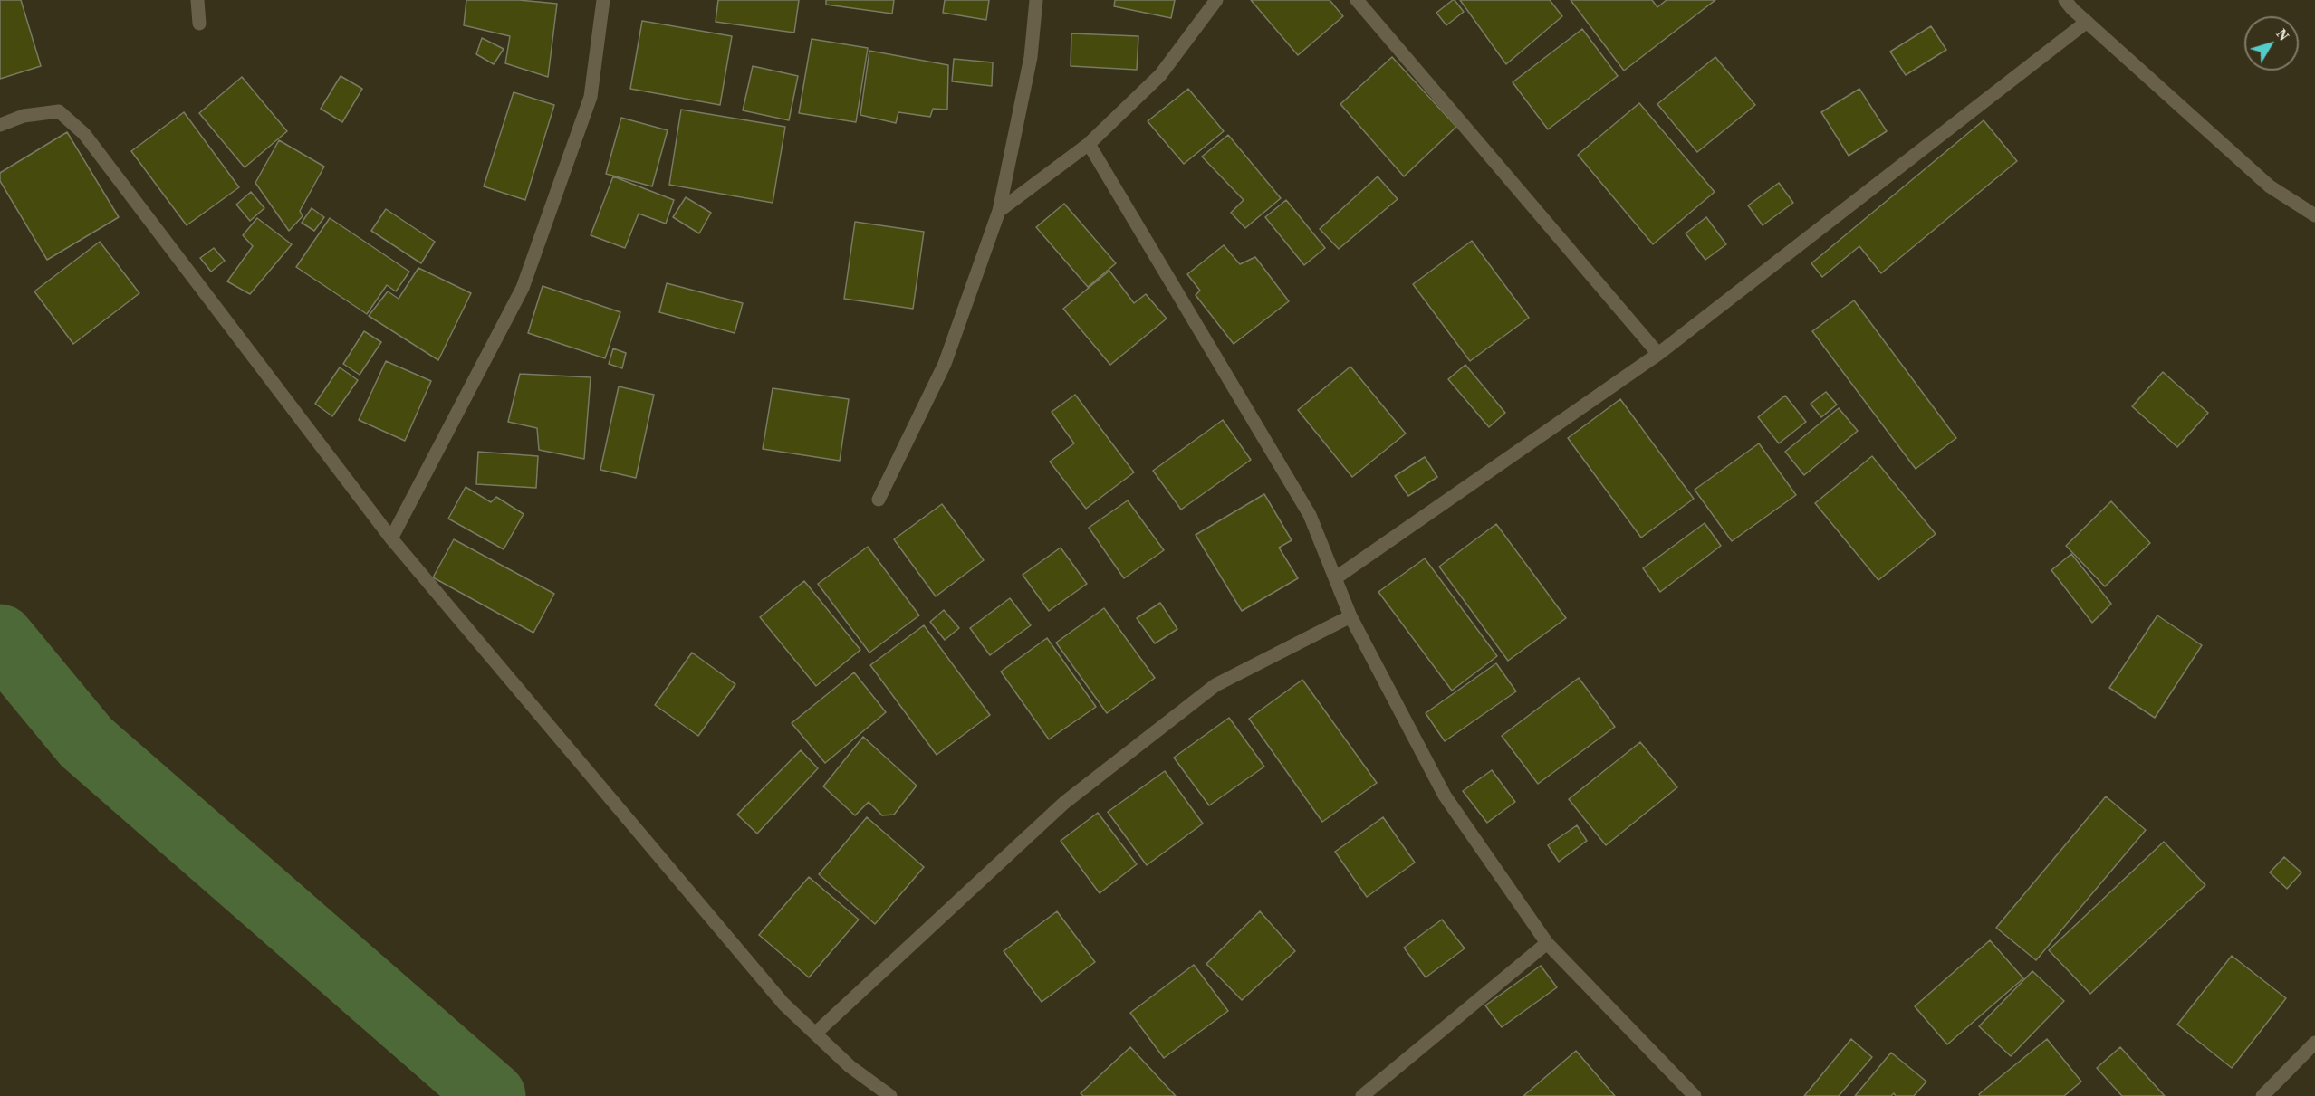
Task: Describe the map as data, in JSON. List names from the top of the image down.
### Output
{
  "north": "top right"
}
